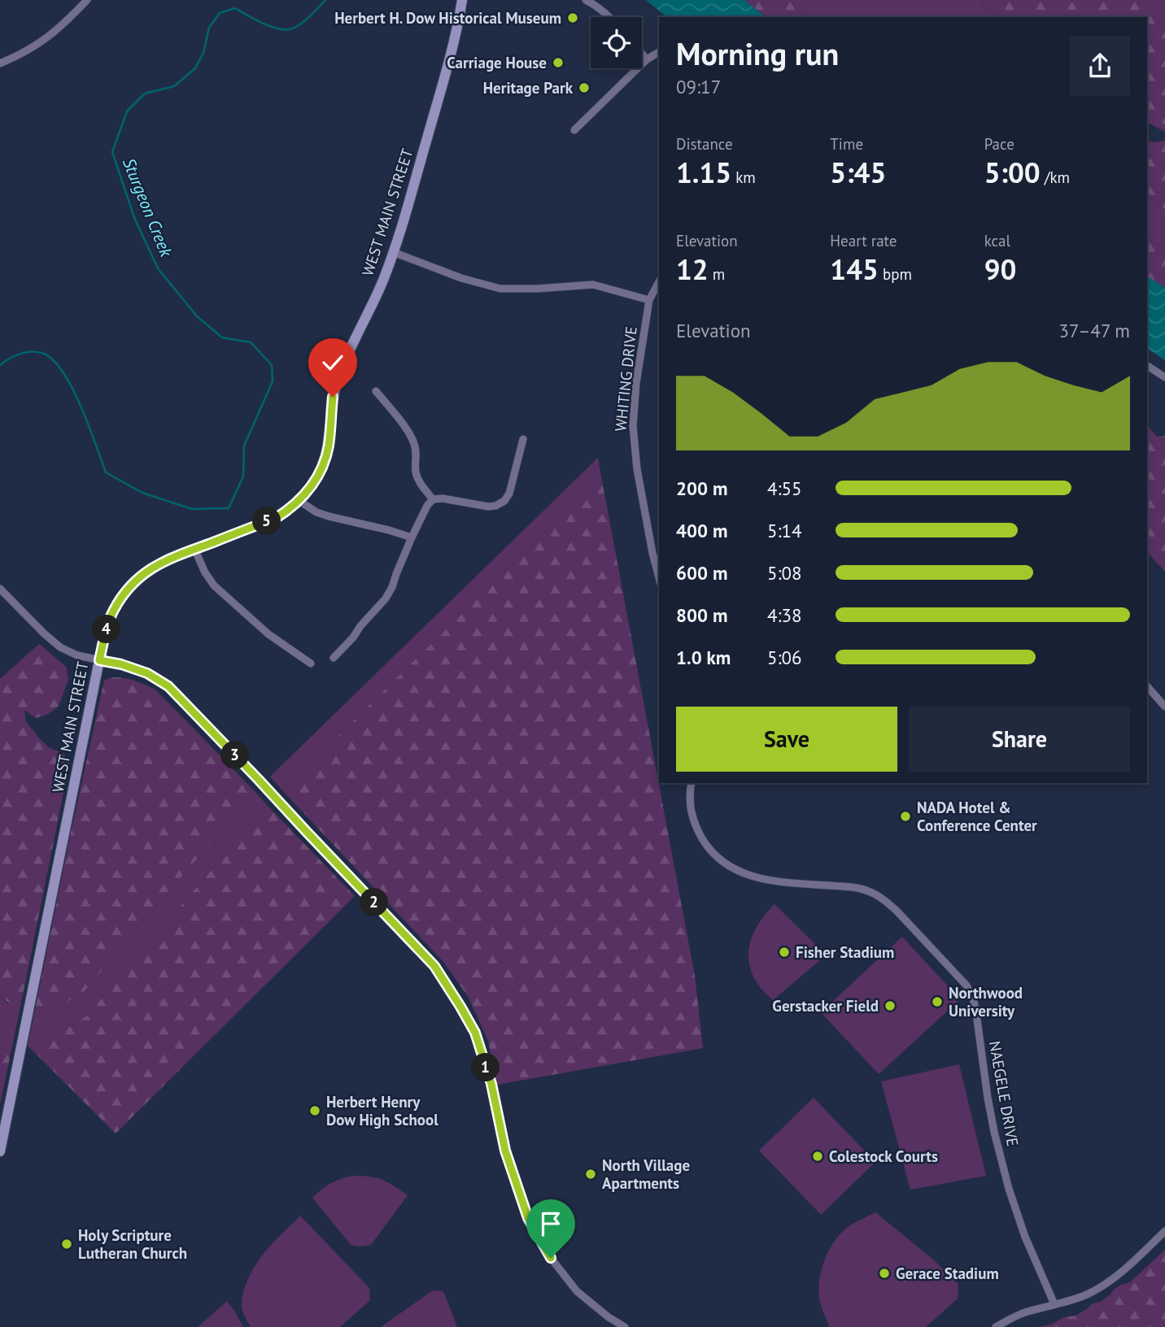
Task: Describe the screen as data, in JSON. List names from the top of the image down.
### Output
{
  "streets": {
    "street": ["WEST MAIN STREET", "WHITING DRIVE", "NAEGELE DRIVE"]
  },
  "water": ["Sturgeon Creek"],
  "places": [
    "Herbert H. Dow Historical Museum",
    "Carriage House",
    "Heritage Park",
    "NADA Hotel & Conference Center",
    "Fisher Stadium",
    "Northwood University",
    "Gerstacker Field",
    "Herbert Henry Dow High School",
    "Colestock Courts",
    "North Village Apartments",
    "Holy Scripture Lutheran Church",
    "Gerace Stadium"
  ],
  "page": {
    "heading": ["Morning run", "09:17"],
    "stats": [
      ["Distance", "1.15 km"],
      ["Time", "5:45"],
      ["Pace", "5:00 /km"],
      ["Elevation", "12 m"],
      ["Heart rate", "145 bpm"],
      ["kcal", "90"]
    ],
    "chart": ["Elevation", "37–47 m"],
    "list": [
      {
        "name": "200 m",
        "note": "4:55"
      },
      {
        "name": "400 m",
        "note": "5:14"
      },
      {
        "name": "600 m",
        "note": "5:08"
      },
      {
        "name": "800 m",
        "note": "4:38"
      },
      {
        "name": "1.0 km",
        "note": "5:06"
      }
    ],
    "pins": [
      "5",
      "4",
      "3",
      "2",
      "1"
    ],
    "buttons": ["Save", "Share"]
  }
}
